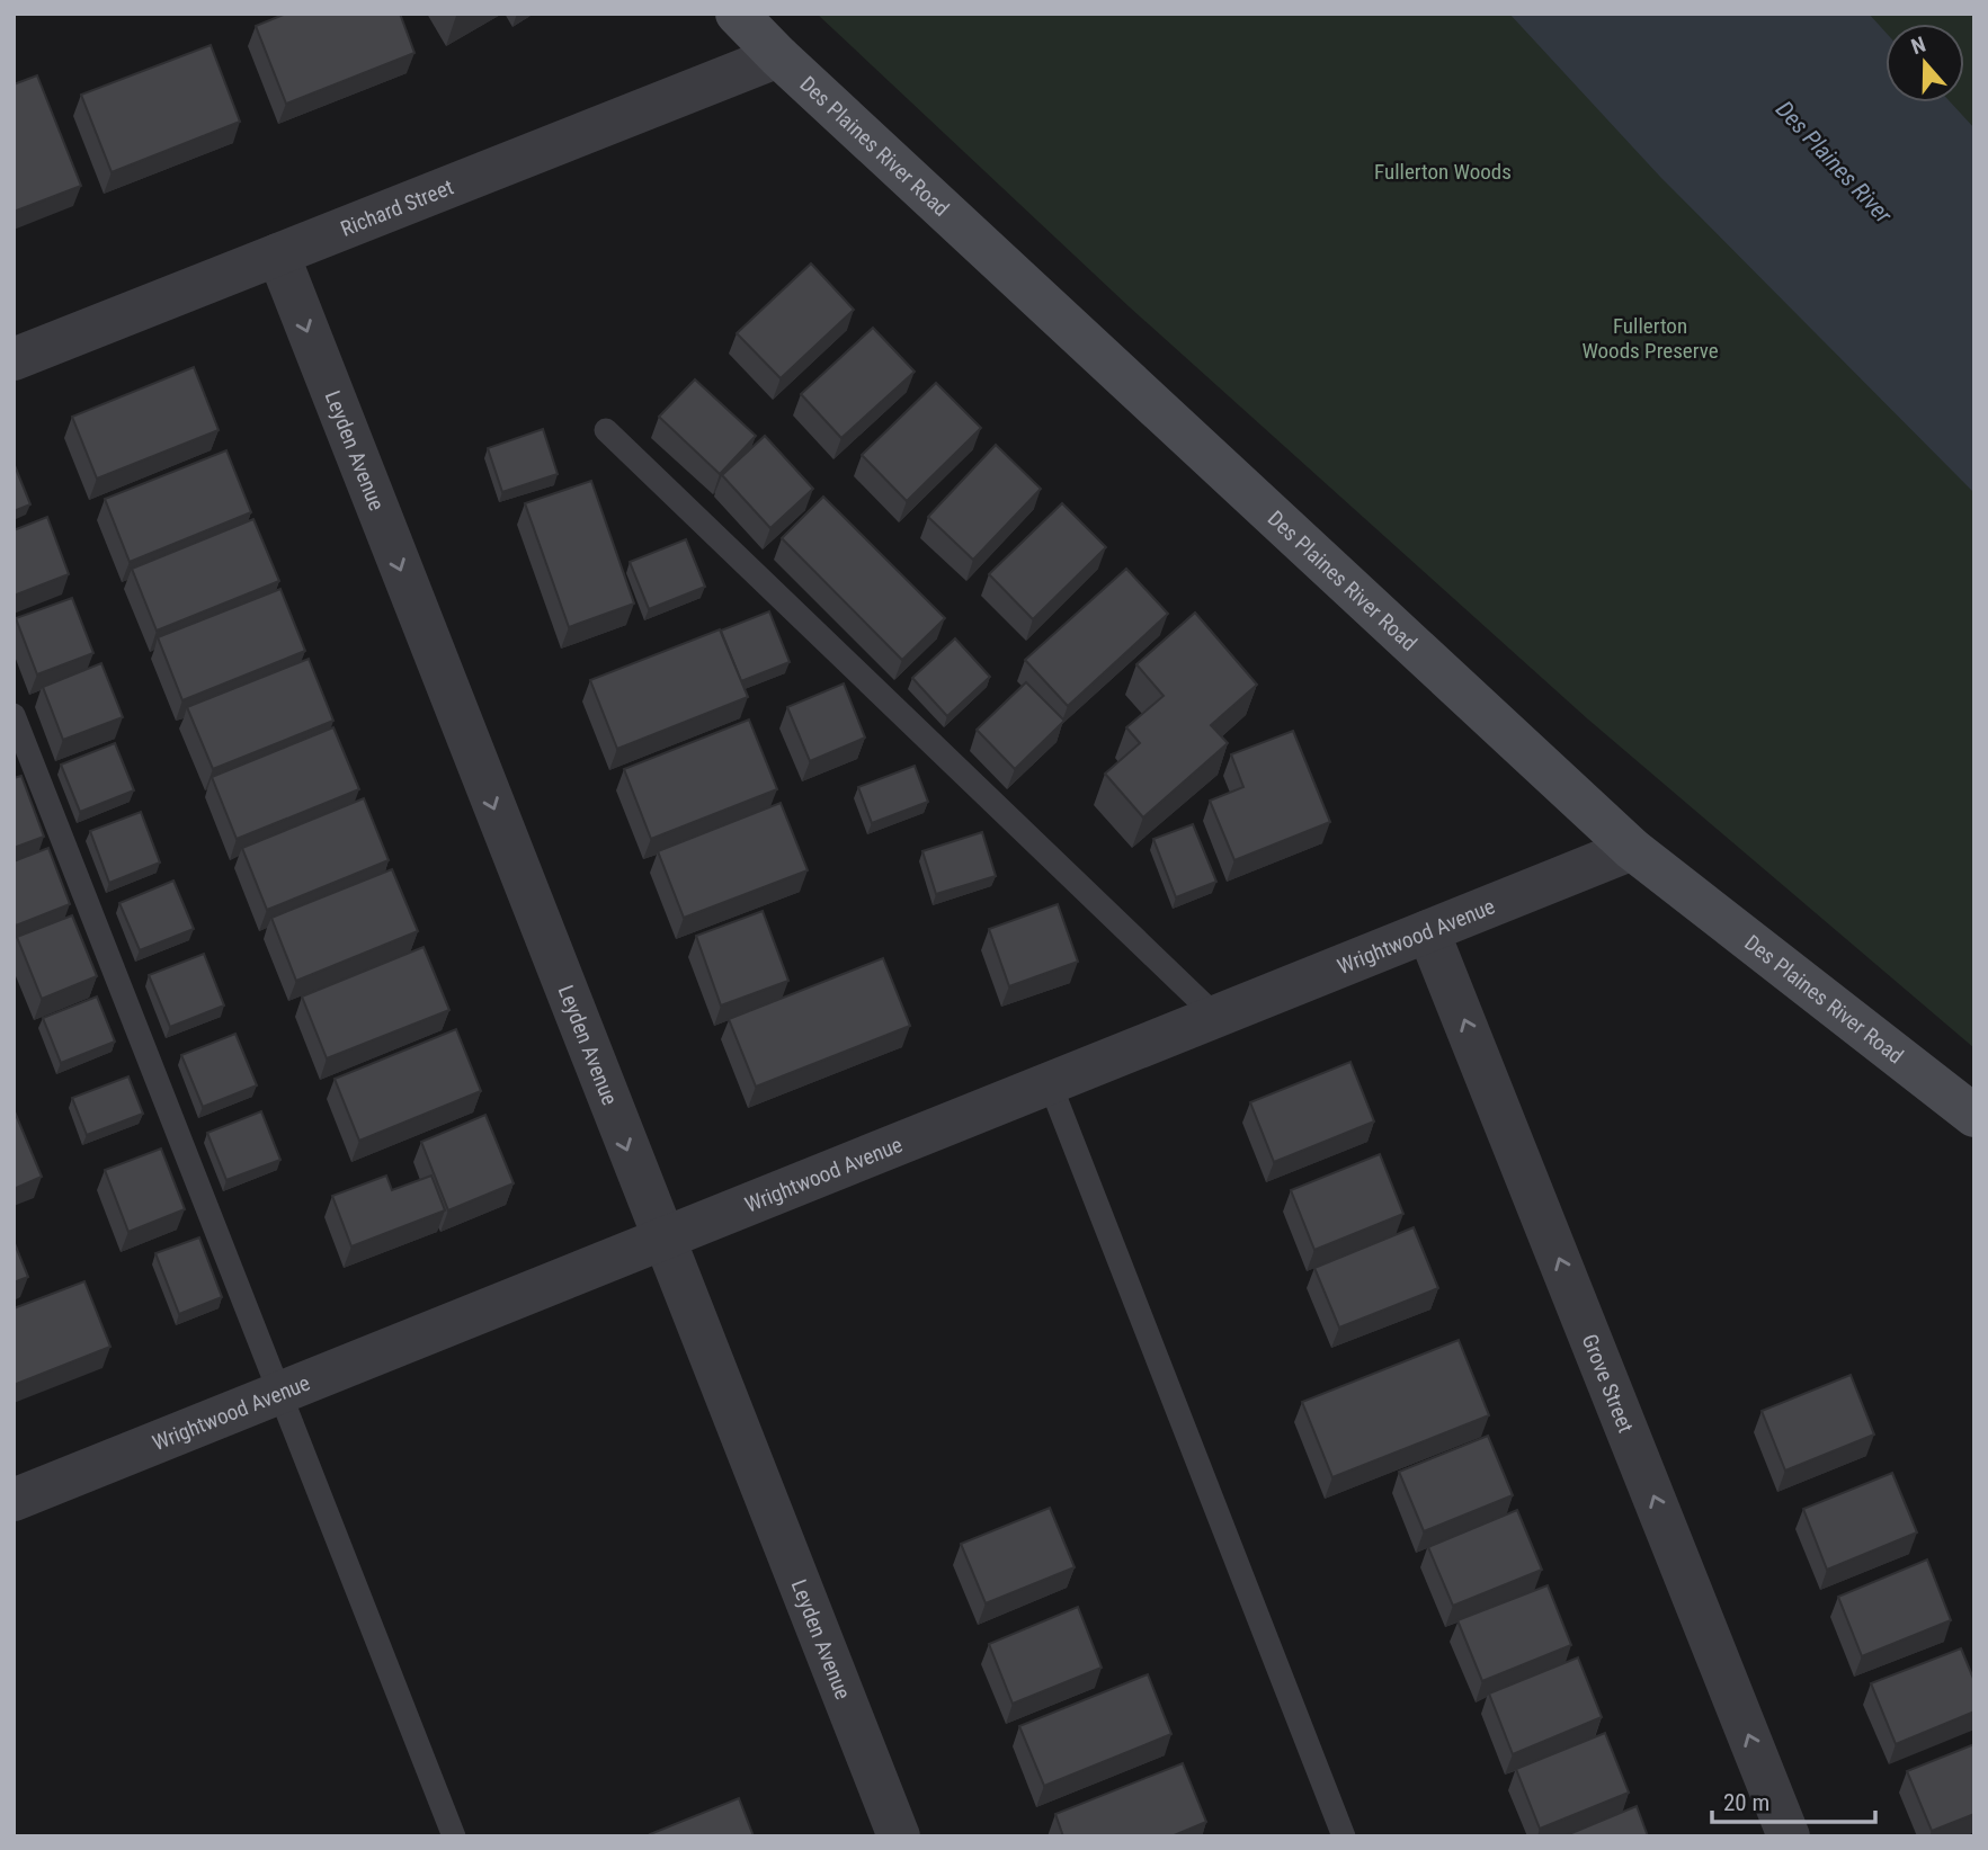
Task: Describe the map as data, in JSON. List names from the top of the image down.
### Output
{
  "streets": {
    "main road": ["Des Plaines River Road"],
    "street": [
      "Richard Street",
      "Leyden Avenue",
      "Wrightwood Avenue",
      "Grove Street"
    ]
  },
  "crossings": [
    ["Des Plaines River Road", "Richard Street"],
    ["Des Plaines River Road", "Wrightwood Avenue"],
    ["Richard Street", "Leyden Avenue"],
    ["Leyden Avenue", "Wrightwood Avenue"],
    ["Wrightwood Avenue", "Grove Street"]
  ],
  "one_way": ["Leyden Avenue", "Grove Street"],
  "water": ["Des Plaines River"],
  "parks": ["Fullerton Woods", "Fullerton Woods Preserve"],
  "scale_bar": "20 m",
  "north": "top"
}
